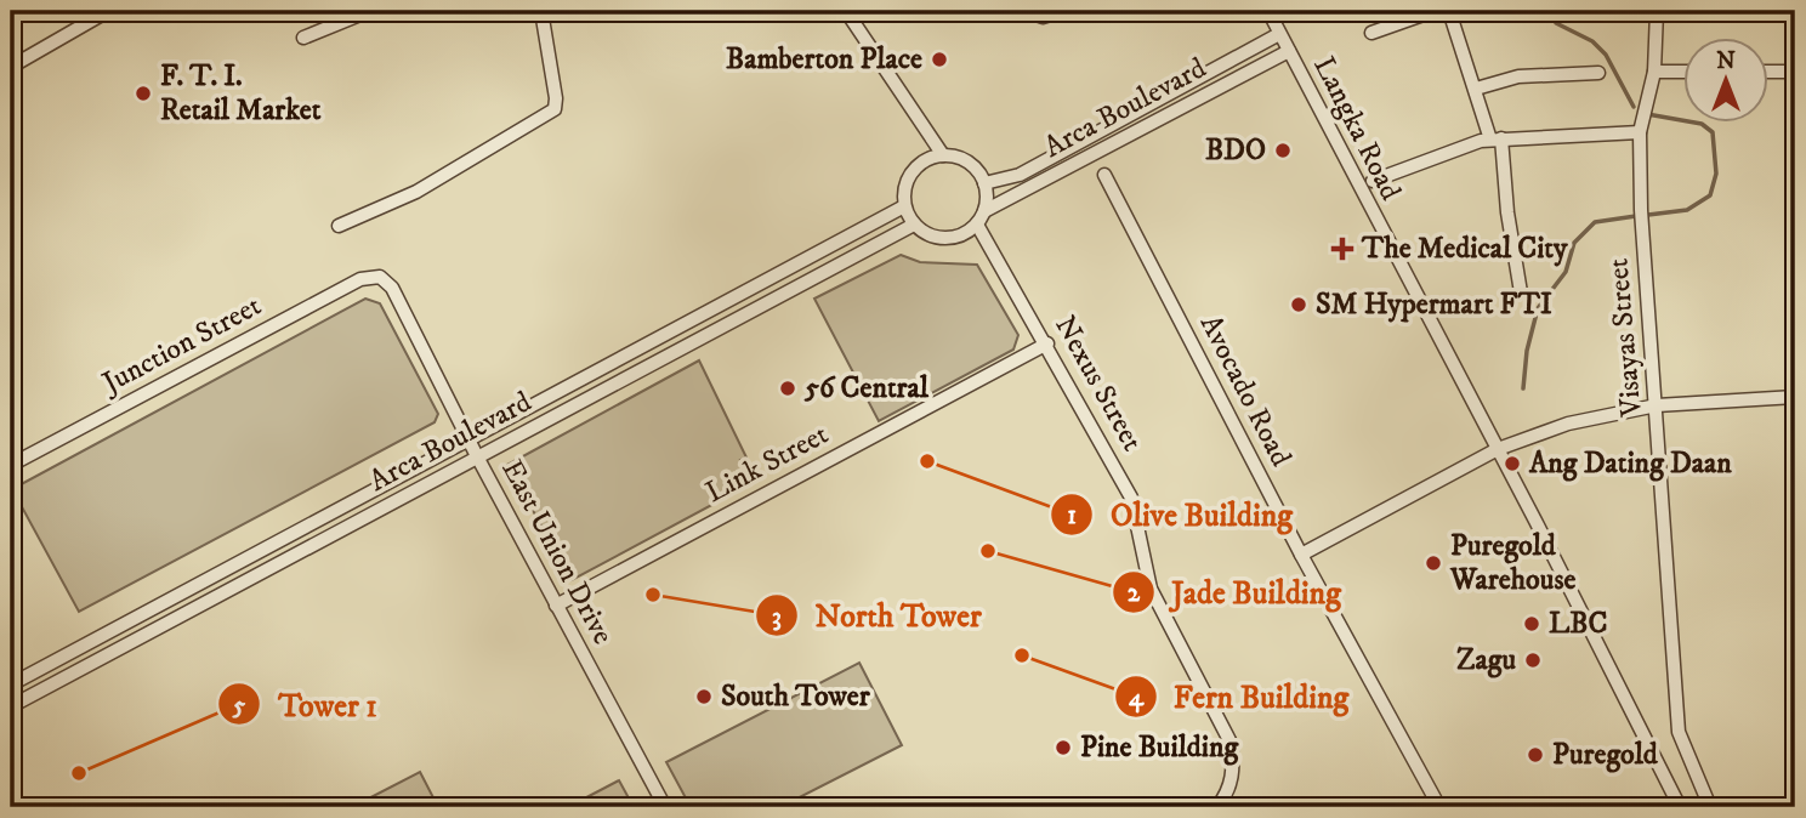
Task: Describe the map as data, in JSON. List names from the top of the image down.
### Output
{
  "streets": {
    "street": [
      "Arca Boulevard",
      "Langka Road",
      "Visayas Street",
      "Junction Street",
      "Nexus Street",
      "Avocado Road",
      "Link Street",
      "East Union Drive"
    ]
  },
  "crossings": [
    ["Arca Boulevard", "Langka Road"],
    ["Arca Boulevard", "Nexus Street"],
    ["Arca Boulevard", "East Union Drive"],
    ["Junction Street", "East Union Drive"],
    ["Nexus Street", "Link Street"],
    ["Link Street", "East Union Drive"]
  ],
  "places": {
    "other": [
      "Bamberton Place",
      "F. T. I. Retail Market",
      "BDO",
      "SM Hypermart FTI",
      "56 Central",
      "Olive Building",
      "Ang Dating Daan",
      "Jade Building",
      "Puregold Warehouse",
      "North Tower",
      "LBC",
      "Fern Building",
      "Zagu",
      "South Tower",
      "Pine Building",
      "Puregold",
      "Tower 1"
    ],
    "health": ["The Medical City"]
  },
  "north": "top"
}
